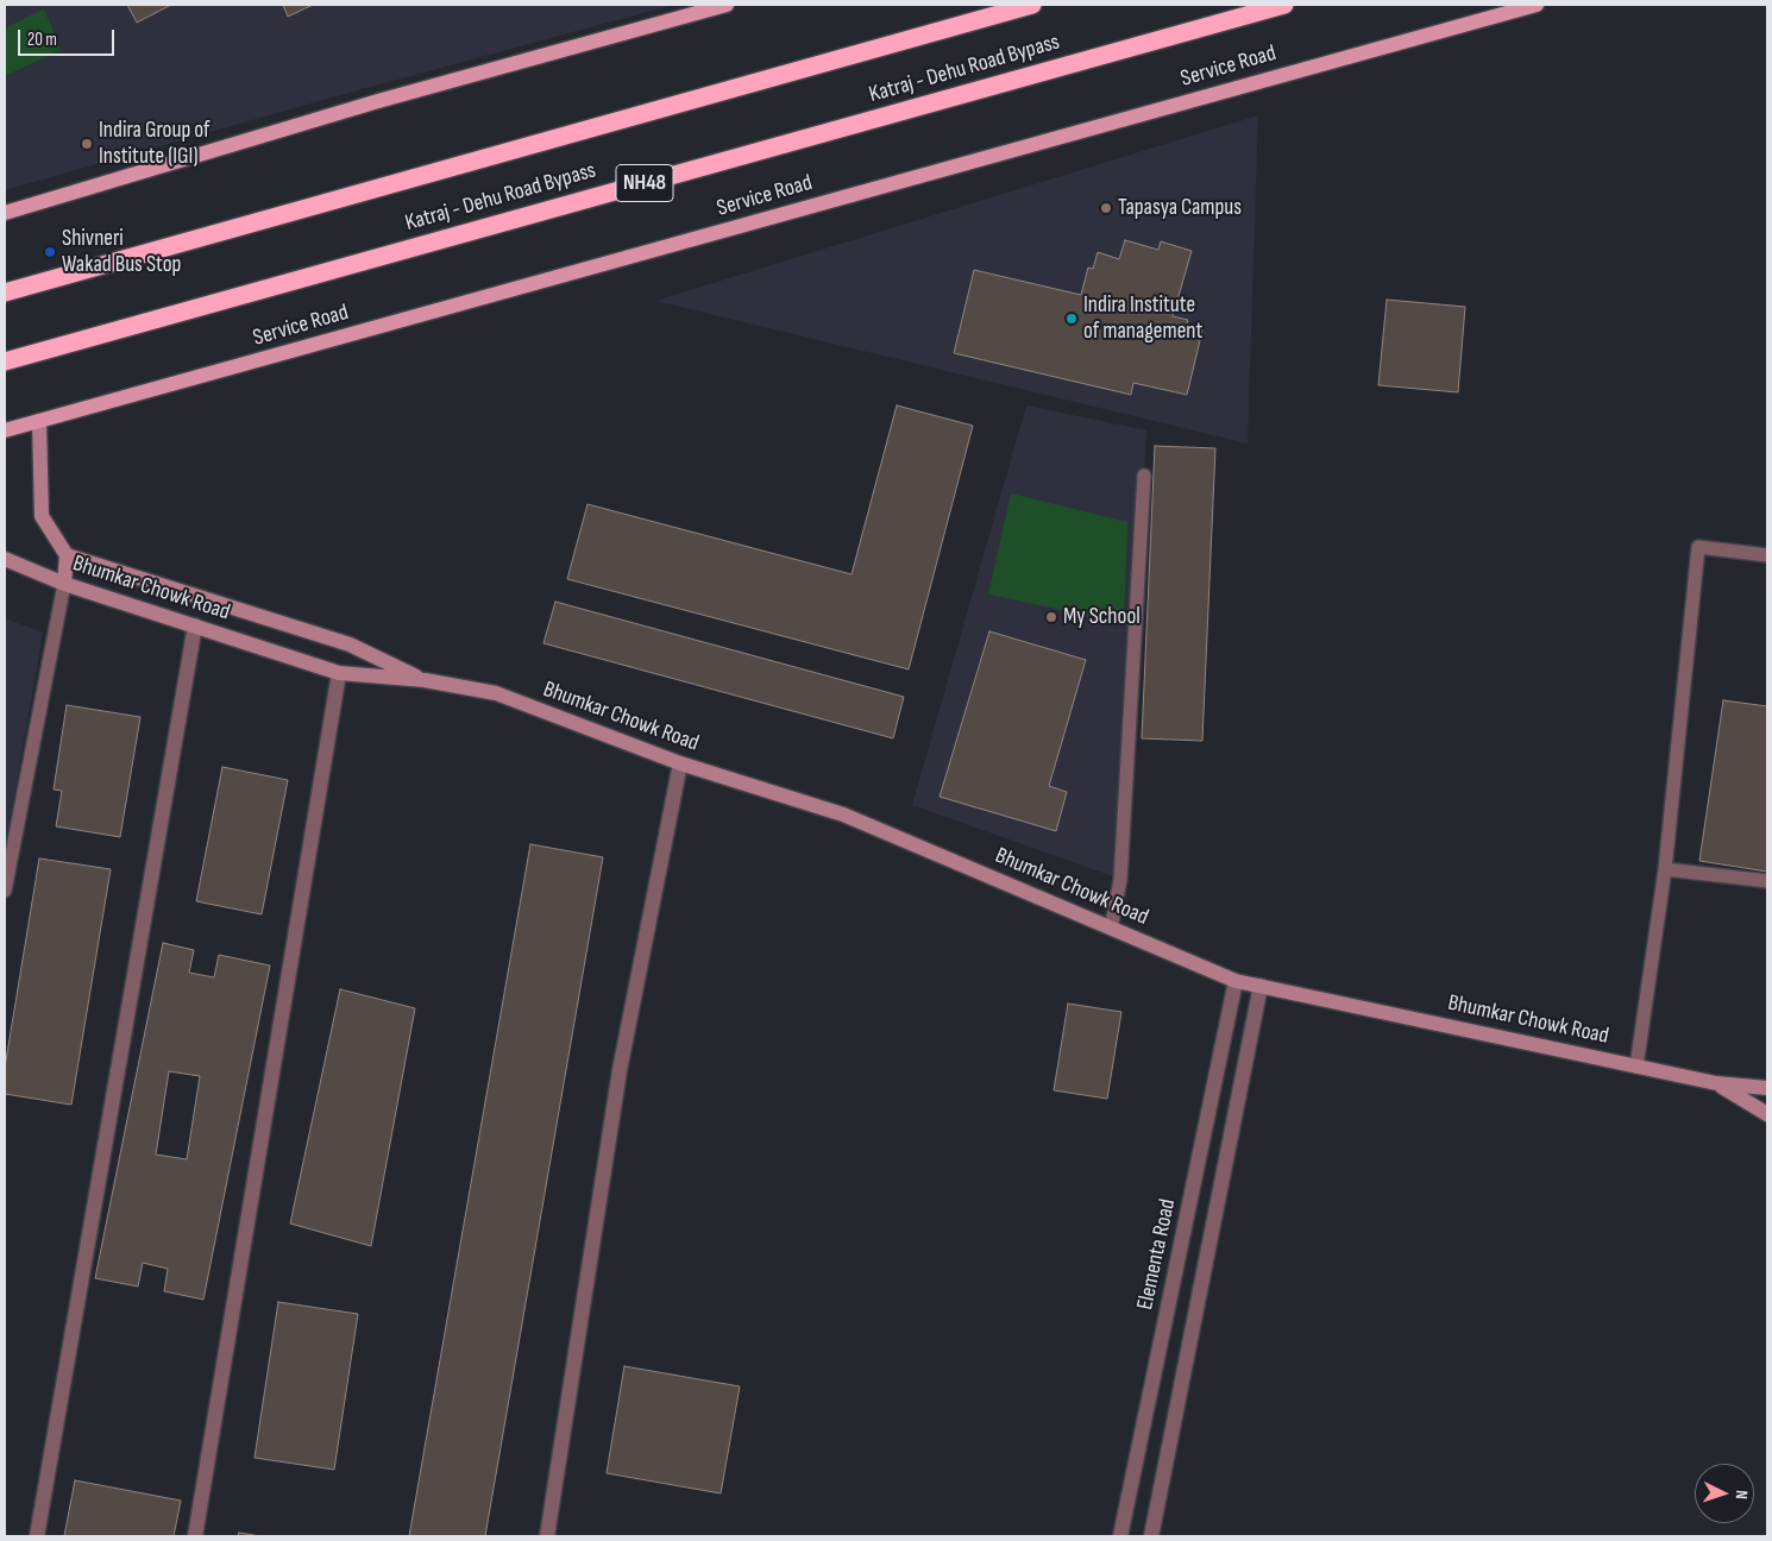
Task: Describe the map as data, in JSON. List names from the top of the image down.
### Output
{
  "streets": {
    "highway": ["Katraj - Dehu Road Bypass", "NH48"],
    "main road": ["Service Road"],
    "street": ["Bhumkar Chowk Road", "Elementa Road"]
  },
  "crossings": [
    ["Service Road", "Bhumkar Chowk Road"],
    ["Bhumkar Chowk Road", "Elementa Road"]
  ],
  "places": [
    "Indira Group of Institute (IGI)",
    "Tapasya Campus",
    "Shivneri Wakad Bus Stop",
    "Indira Institute of management",
    "My School"
  ],
  "scale_bar": "20 m",
  "north": "right"
}
